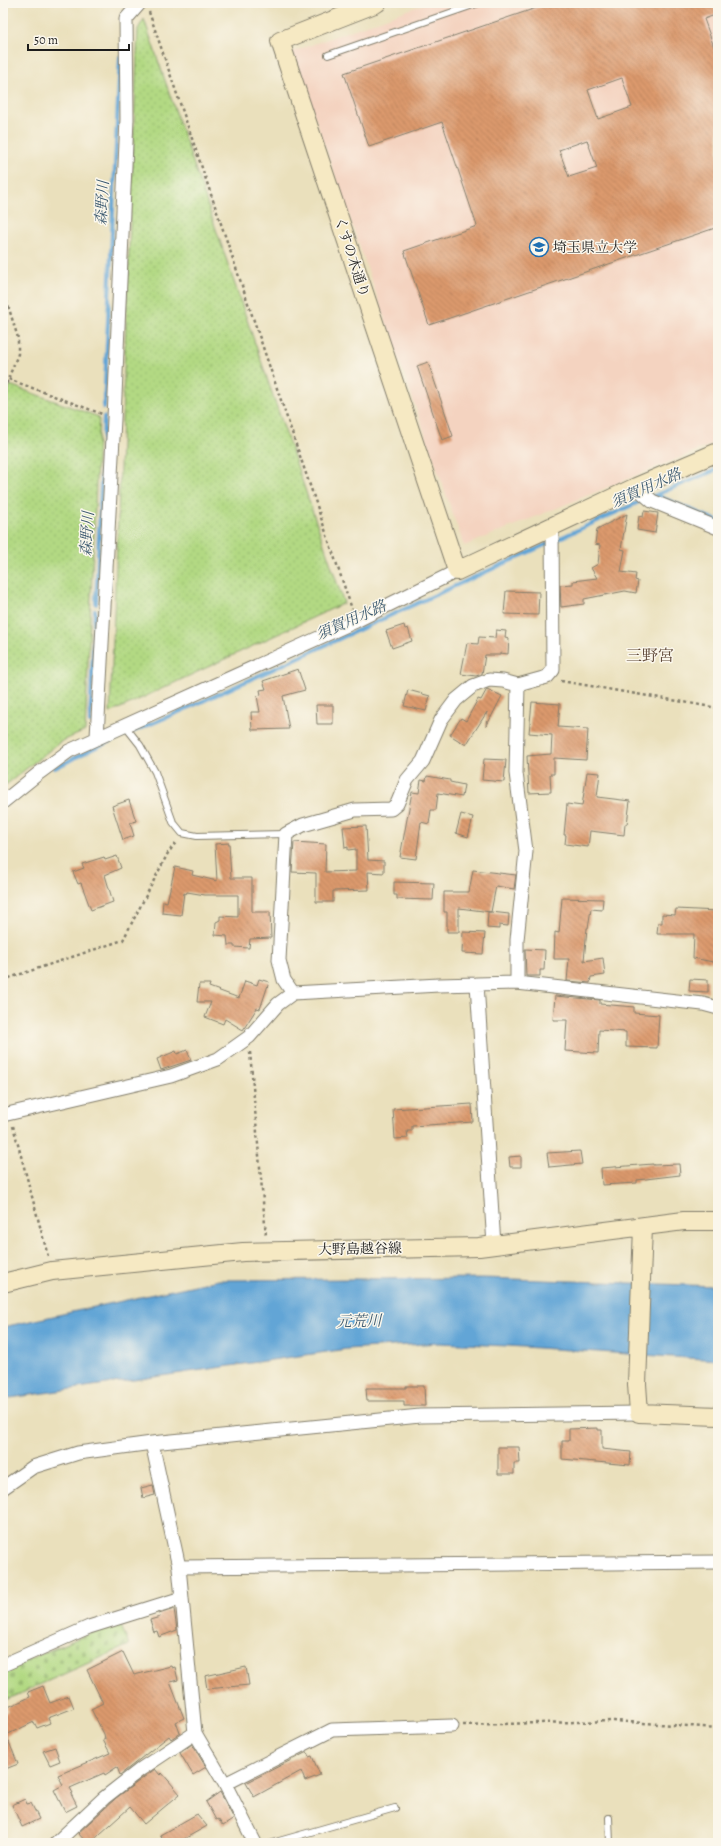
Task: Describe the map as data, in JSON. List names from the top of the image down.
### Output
{
  "streets": {
    "street": ["くすの木通り", "大野島越谷線"]
  },
  "districts": ["三野宮"],
  "water": ["森野川", "須賀用水路", "元荒川"],
  "places": {
    "school or university": ["埼玉県立大学"]
  },
  "scale_bar": "50 m"
}
